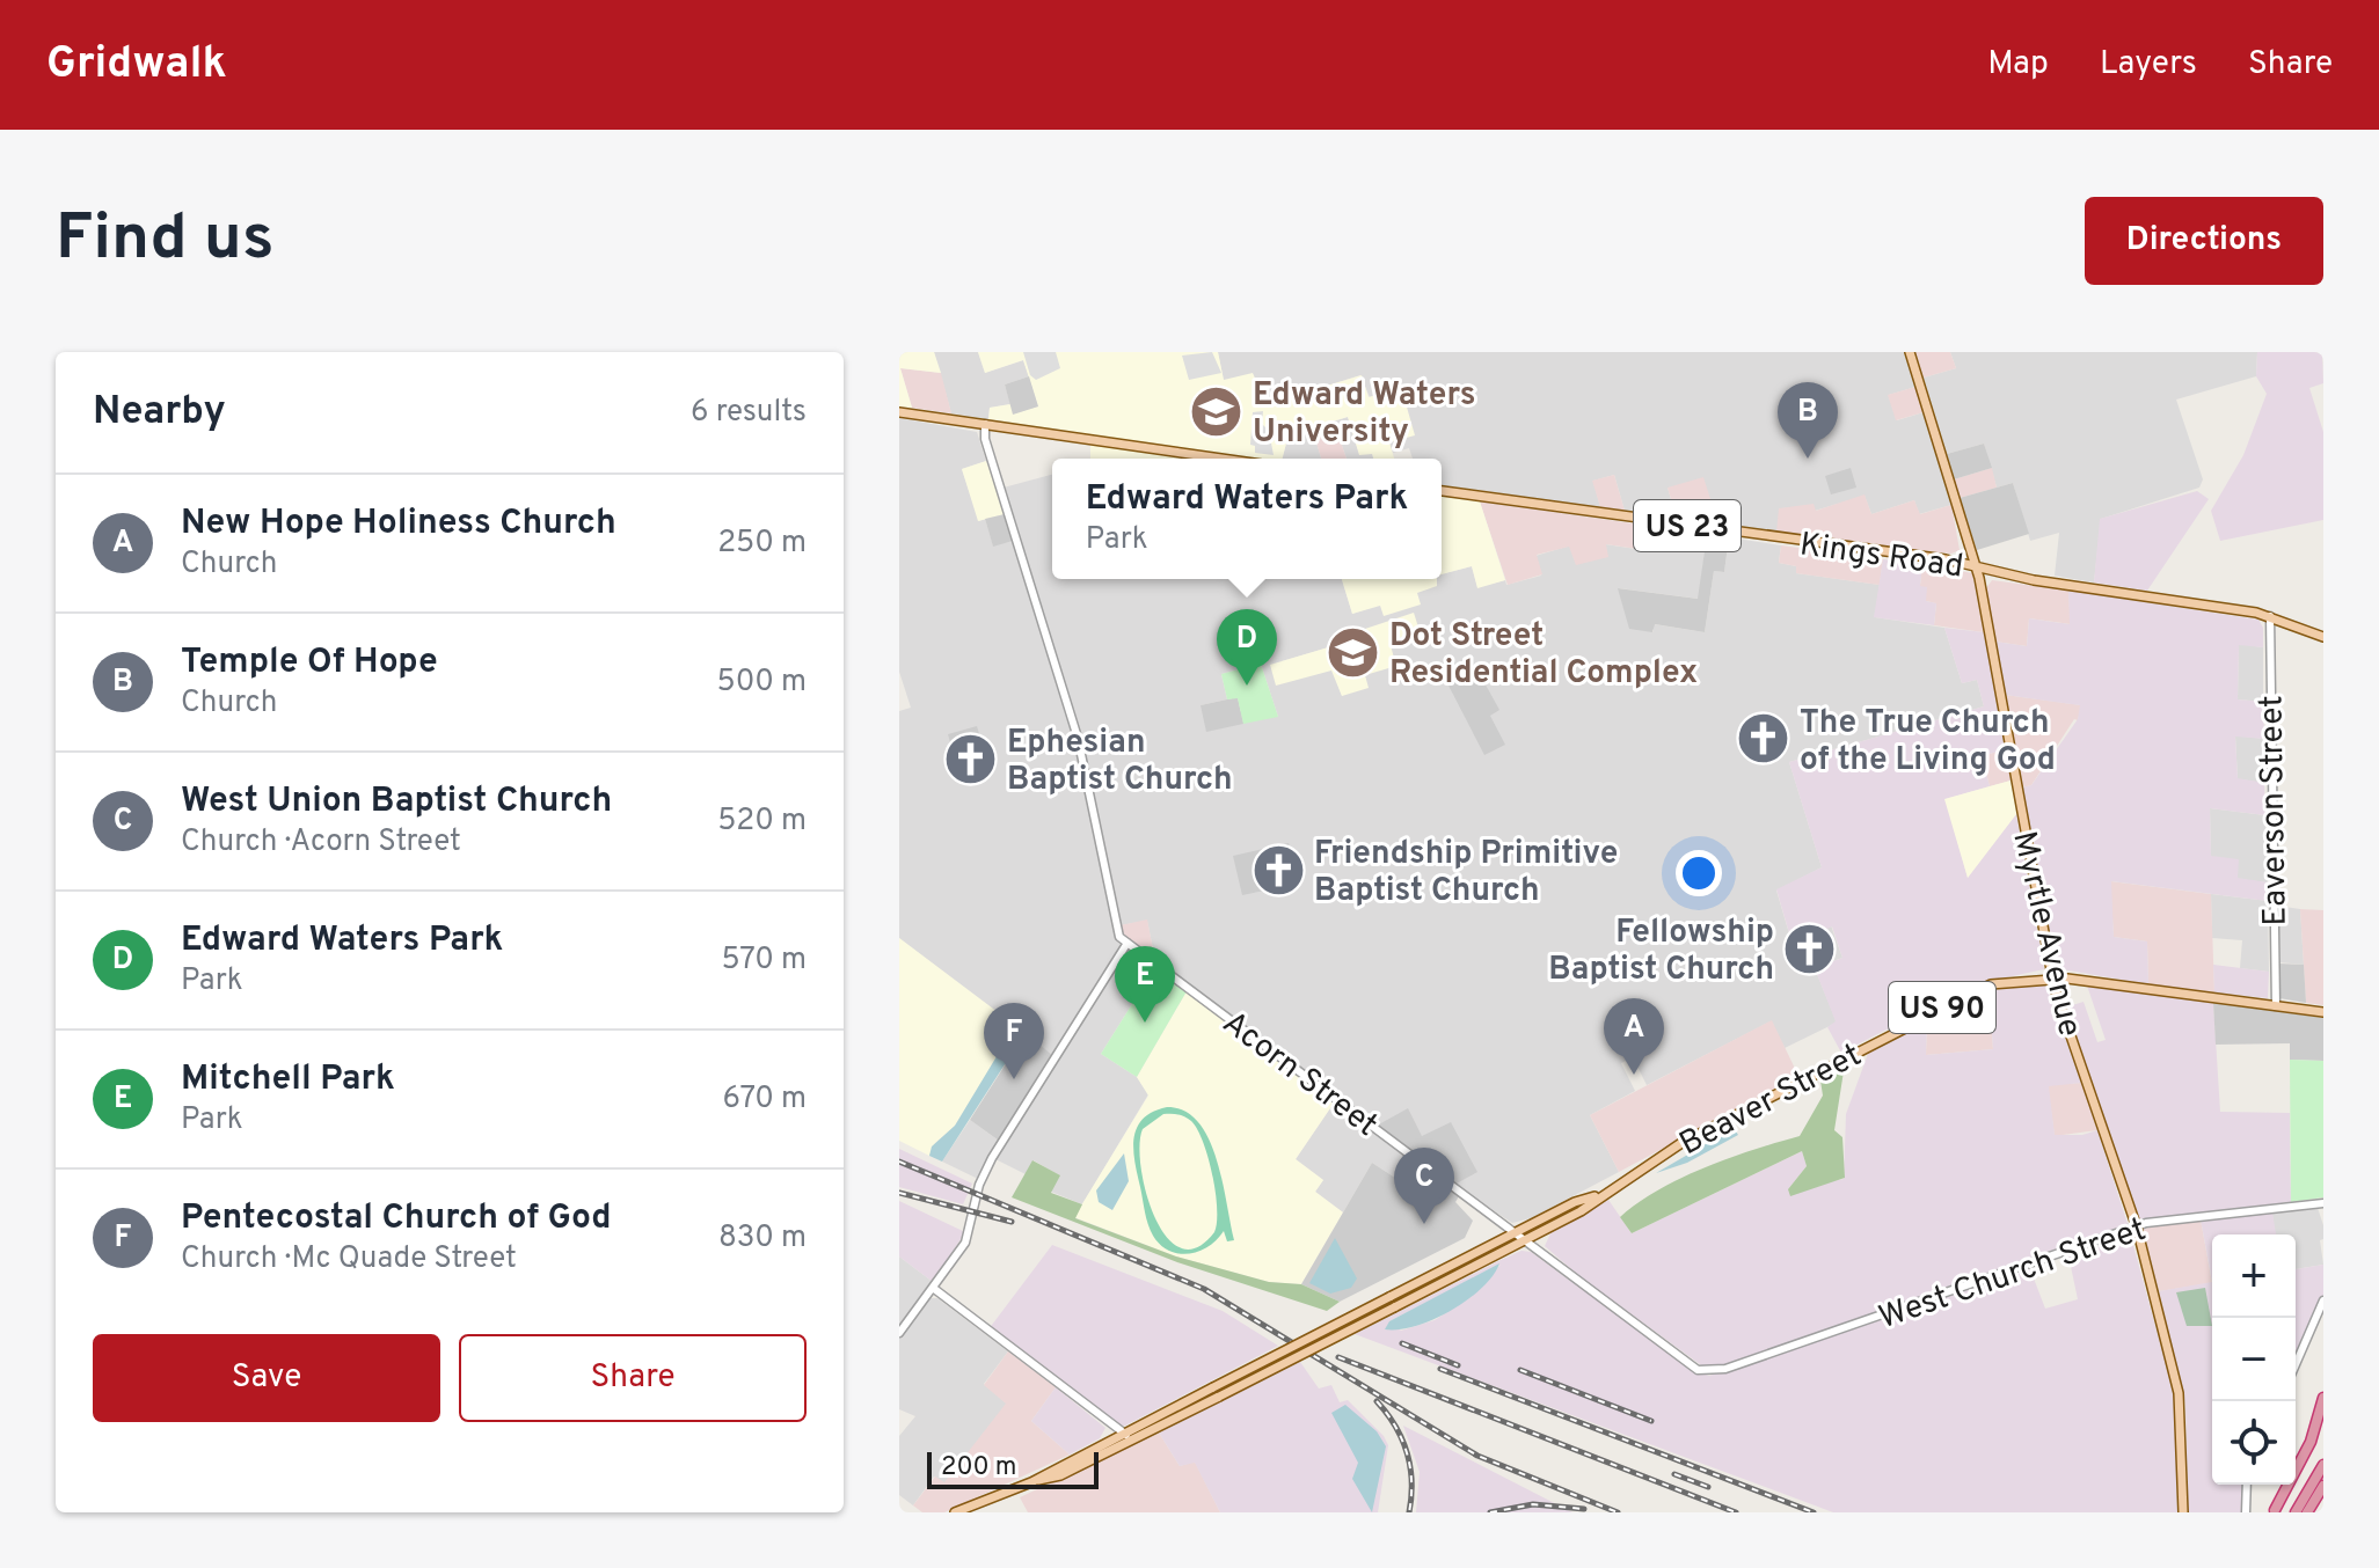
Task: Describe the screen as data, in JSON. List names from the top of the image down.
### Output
{
  "streets": {
    "main road": [
      "US 23",
      "Kings Road",
      "Myrtle Avenue",
      "US 90",
      "Beaver Street"
    ],
    "street": ["Eaverson Street", "Acorn Street", "West Church Street"]
  },
  "crossings": [
    ["Kings Road", "Eaverson Street"],
    ["Kings Road", "Myrtle Avenue"],
    ["Eaverson Street", "Beaver Street"],
    ["Myrtle Avenue", "Beaver Street"],
    ["Myrtle Avenue", "West Church Street"],
    ["Acorn Street", "Beaver Street"],
    ["Acorn Street", "West Church Street"]
  ],
  "places": {
    "school or university": ["Edward Waters University", "Dot Street Residential Complex"],
    "church": [
      "The True Church of the Living God",
      "Ephesian Baptist Church",
      "Friendship Primitive Baptist Church",
      "Fellowship Baptist Church"
    ]
  },
  "scale_bar": "200 m",
  "page": {
    "header": "Gridwalk",
    "nav": ["Map", "Layers", "Share"],
    "buttons": [
      "Directions",
      ["Save", "Share"]
    ],
    "title": "Find us",
    "heading": ["Nearby", "6 results"],
    "pins": [
      "B",
      "D",
      "E",
      "A",
      "F",
      "C"
    ],
    "popup": ["Edward Waters Park", "Park"],
    "list": [
      {
        "mark": "A",
        "name": "New Hope Holiness Church",
        "note": "Church",
        "value": "250 m"
      },
      {
        "mark": "B",
        "name": "Temple Of Hope",
        "note": "Church",
        "value": "500 m"
      },
      {
        "mark": "C",
        "name": "West Union Baptist Church",
        "note": "Church · Acorn Street",
        "value": "520 m"
      },
      {
        "mark": "D",
        "name": "Edward Waters Park",
        "note": "Park",
        "value": "570 m"
      },
      {
        "mark": "E",
        "name": "Mitchell Park",
        "note": "Park",
        "value": "670 m"
      },
      {
        "mark": "F",
        "name": "Pentecostal Church of God",
        "note": "Church · Mc Quade Street",
        "value": "830 m"
      }
    ],
    "map_buttons": ["+", "−"],
    "scale": "200 m"
  }
}
